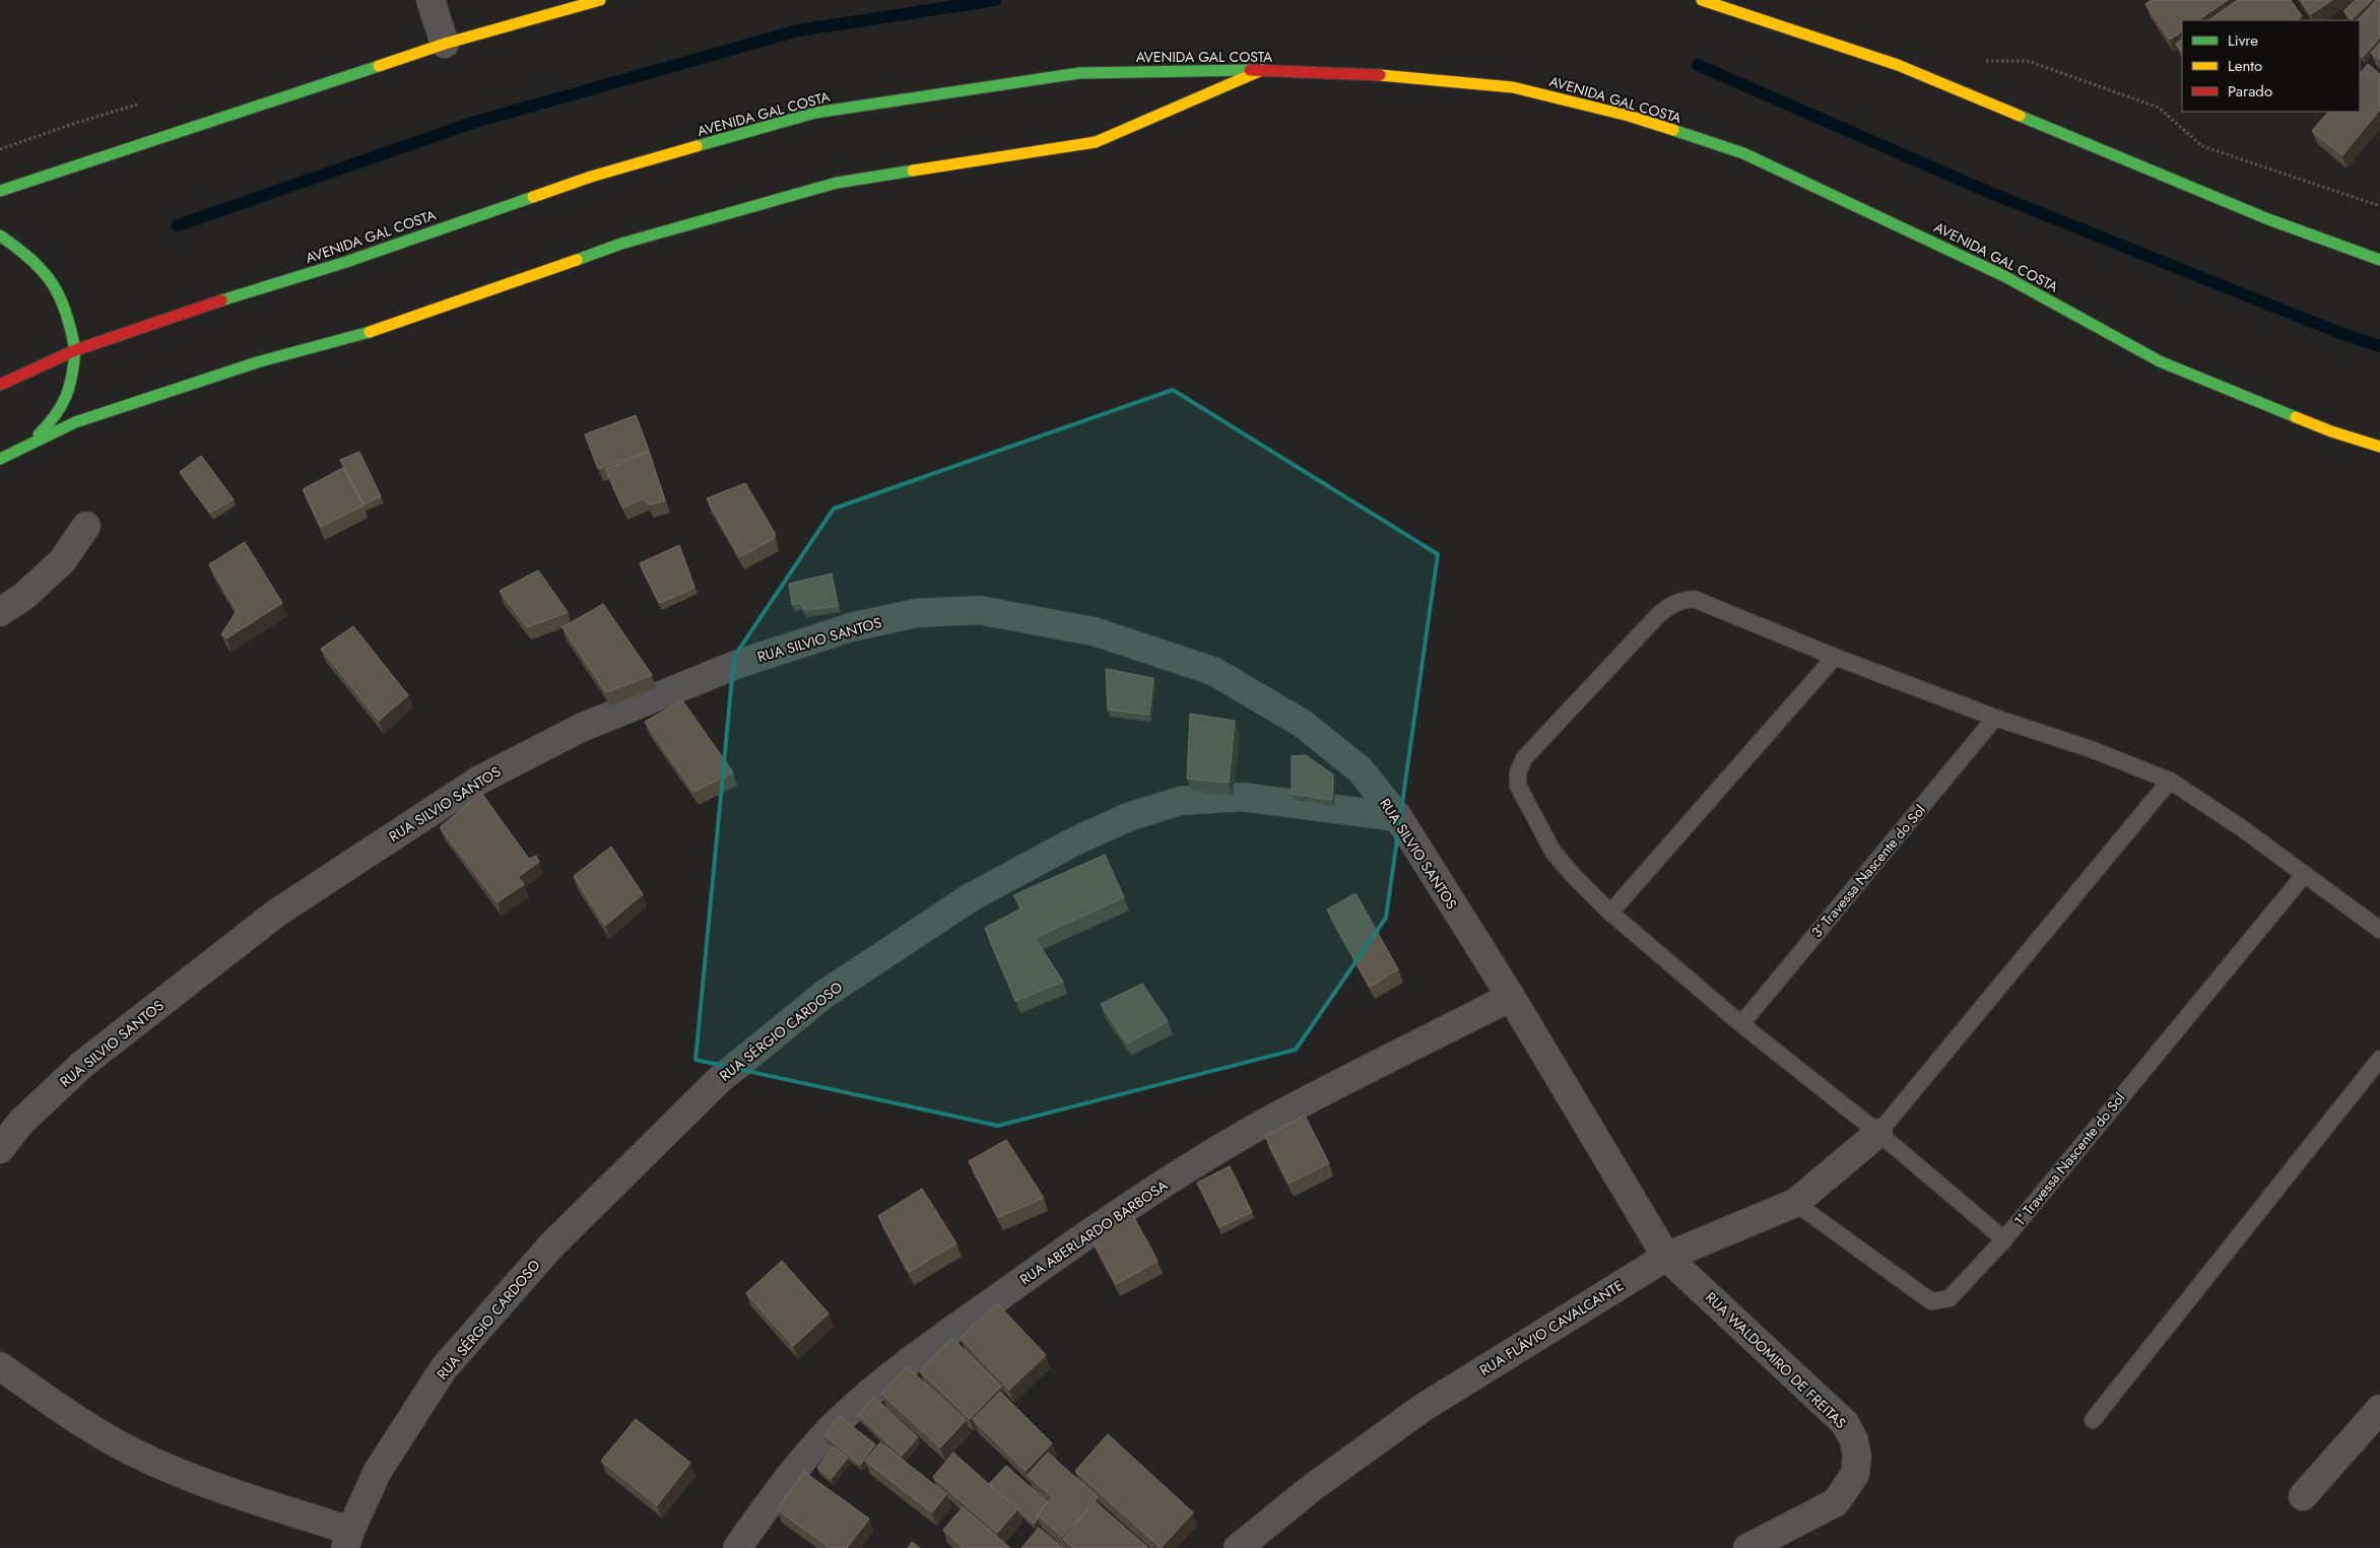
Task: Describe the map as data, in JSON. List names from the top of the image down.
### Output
{
  "streets": {
    "main road": ["AVENIDA GAL COSTA"],
    "street": [
      "RUA SILVIO SANTOS",
      "RUA SÉRGIO CARDOSO",
      "RUA ABERLARDO BARBOSA",
      "RUA FLÁVIO CAVALCANTE",
      "RUA WALDOMIRO DE FREITAS"
    ],
    "lane": ["3ª Travessa Nascente do Sol", "1ª Travessa Nascente do Sol"]
  },
  "crossings": [
    ["RUA SILVIO SANTOS", "RUA SÉRGIO CARDOSO"],
    ["RUA SILVIO SANTOS", "RUA ABERLARDO BARBOSA"],
    ["RUA SILVIO SANTOS", "RUA FLÁVIO CAVALCANTE"],
    ["RUA SILVIO SANTOS", "RUA WALDOMIRO DE FREITAS"],
    ["1ª Travessa Nascente do Sol", "RUA FLÁVIO CAVALCANTE"],
    ["RUA FLÁVIO CAVALCANTE", "RUA WALDOMIRO DE FREITAS"]
  ],
  "legend": ["Livre", "Lento", "Parado"]
}
